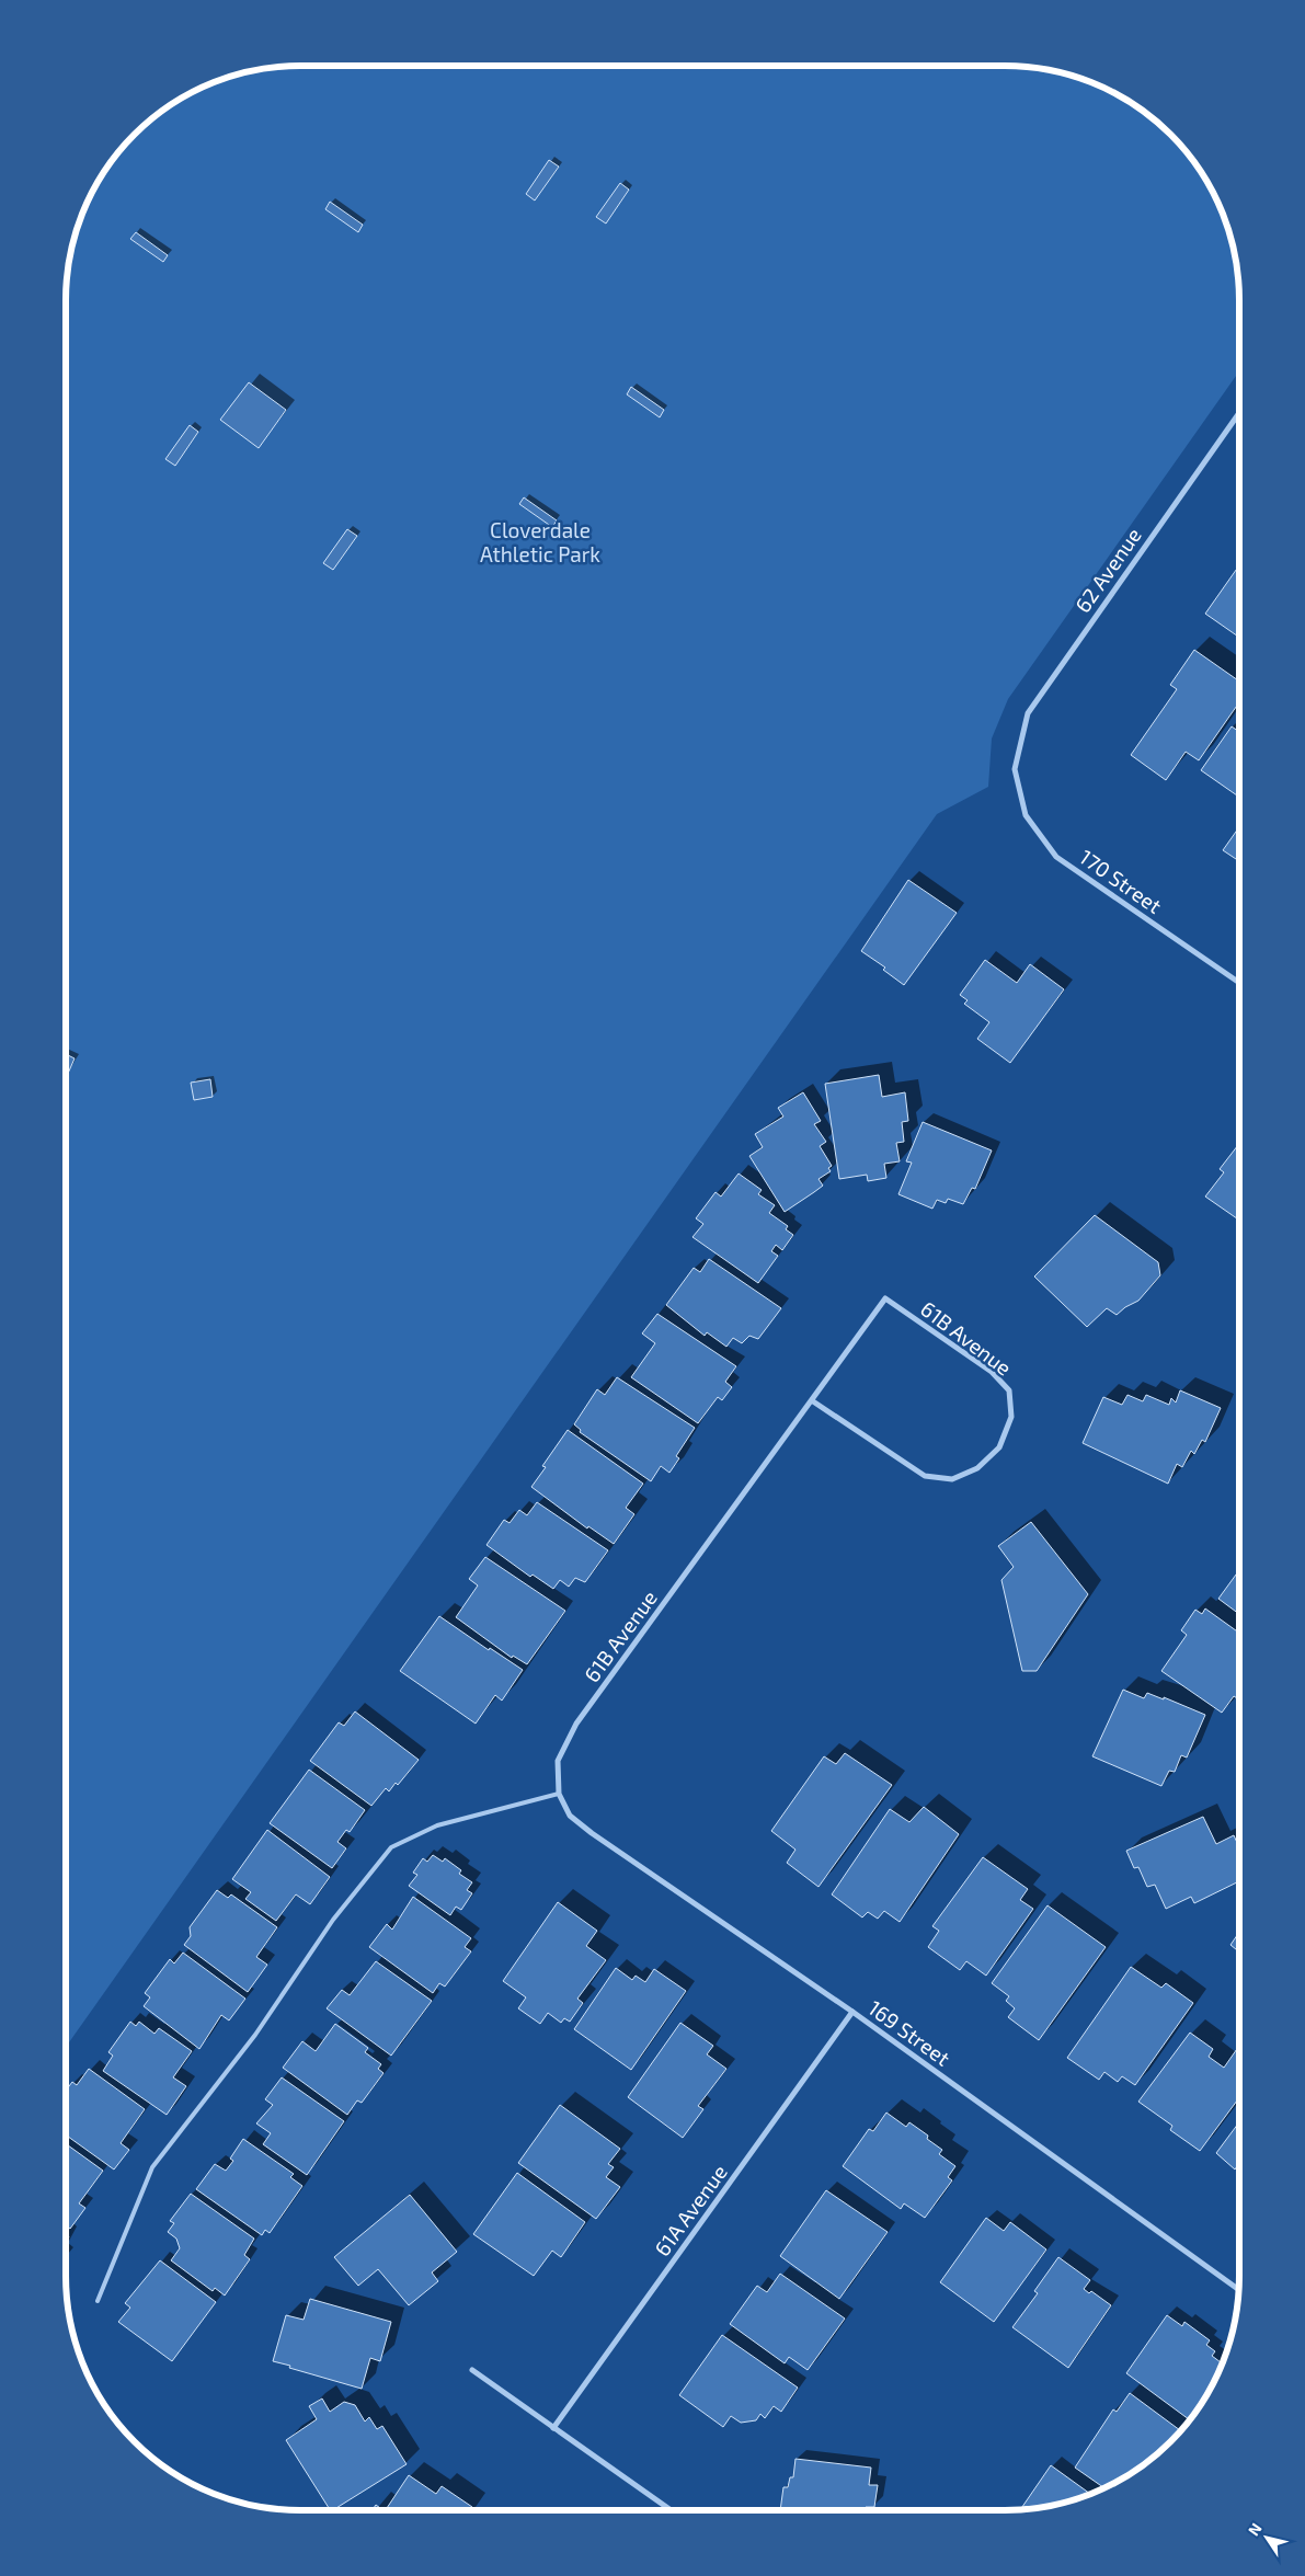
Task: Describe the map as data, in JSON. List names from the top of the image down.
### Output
{
  "streets": {
    "street": [
      "62 Avenue",
      "170 Street",
      "61B Avenue",
      "169 Street",
      "61A Avenue"
    ]
  },
  "crossings": [
    ["62 Avenue", "170 Street"],
    ["61B Avenue", "169 Street"],
    ["169 Street", "61A Avenue"]
  ],
  "parks": ["Cloverdale Athletic Park"],
  "north": "top left"
}
